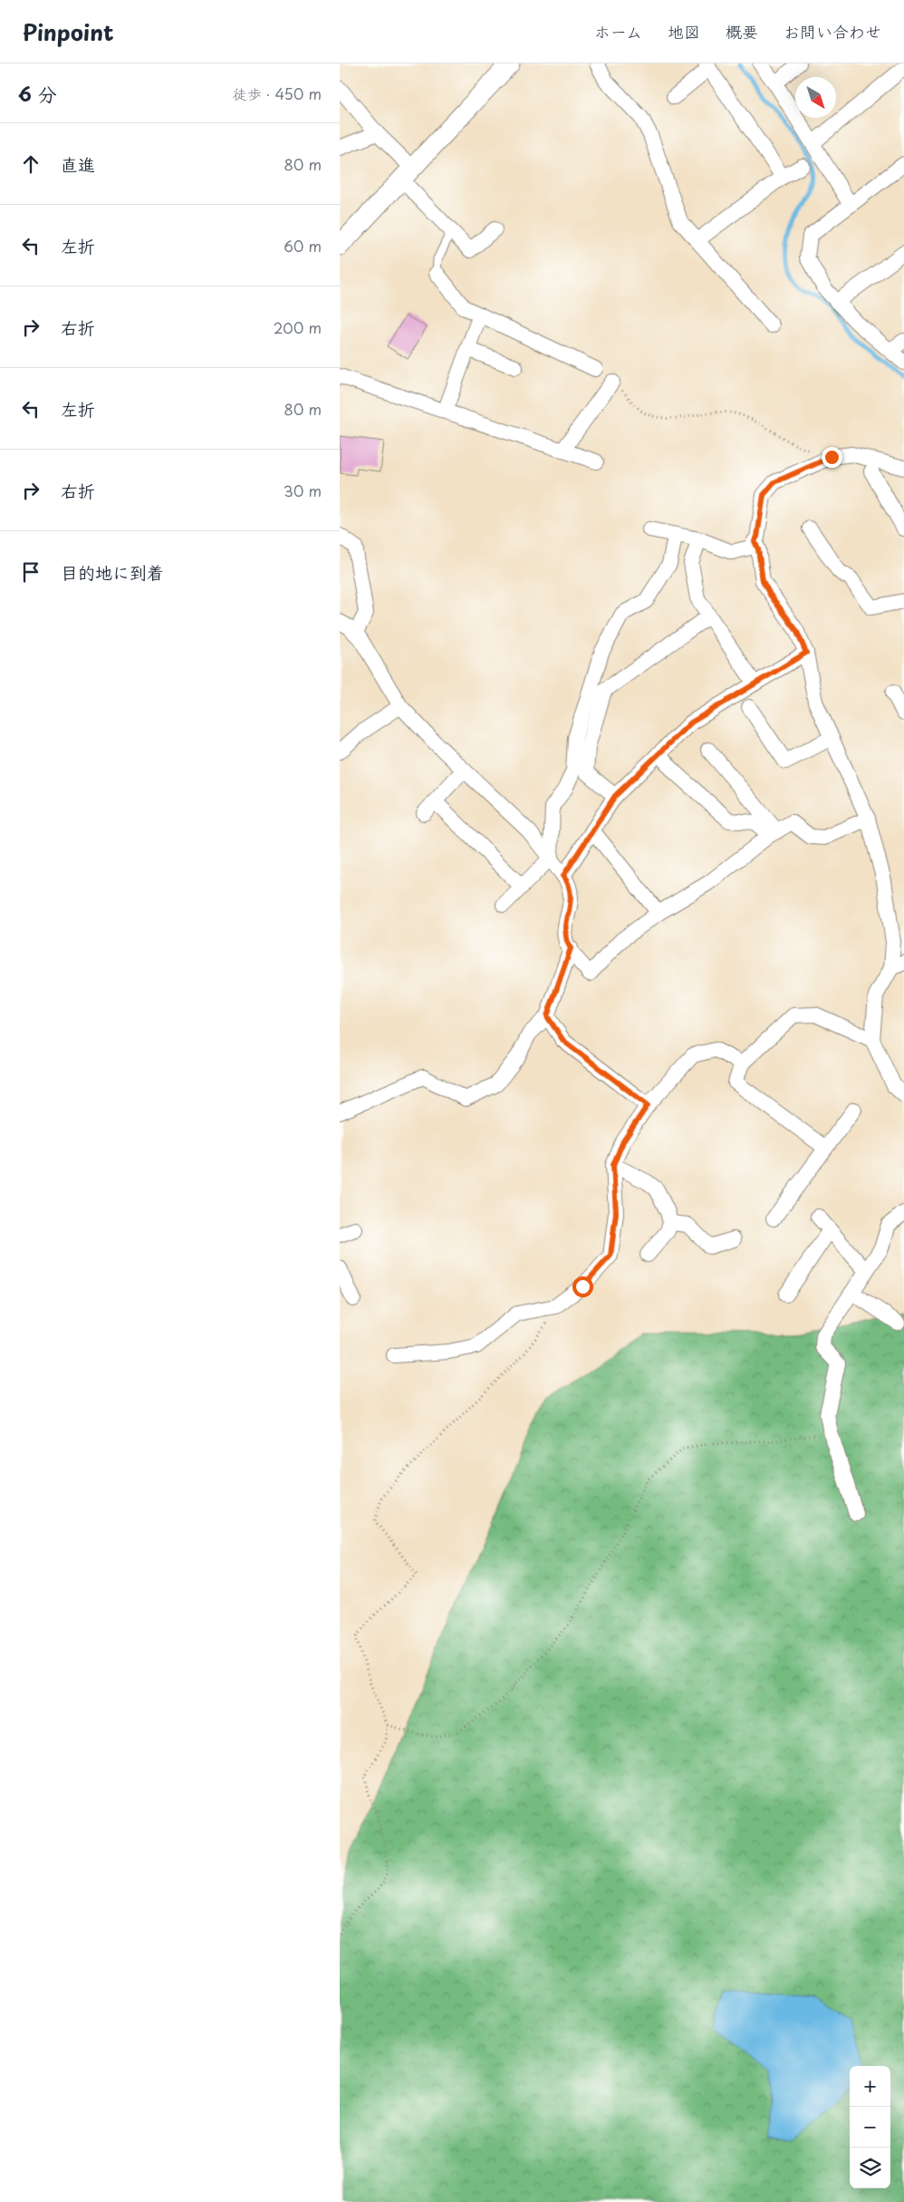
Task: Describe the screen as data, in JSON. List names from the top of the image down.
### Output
{
  "north": "bottom right",
  "page": {
    "header": "Pinpoint",
    "nav": [
      "ホーム",
      "地図",
      "概要",
      "お問い合わせ"
    ],
    "heading": ["6 分", "徒歩 · 450 m"],
    "list": [
      ["直進", "80 m"],
      ["左折", "60 m"],
      ["右折", "200 m"],
      ["左折", "80 m"],
      ["右折", "30 m"],
      "目的地に到着"
    ],
    "map_buttons": ["+", "−"]
  }
}
